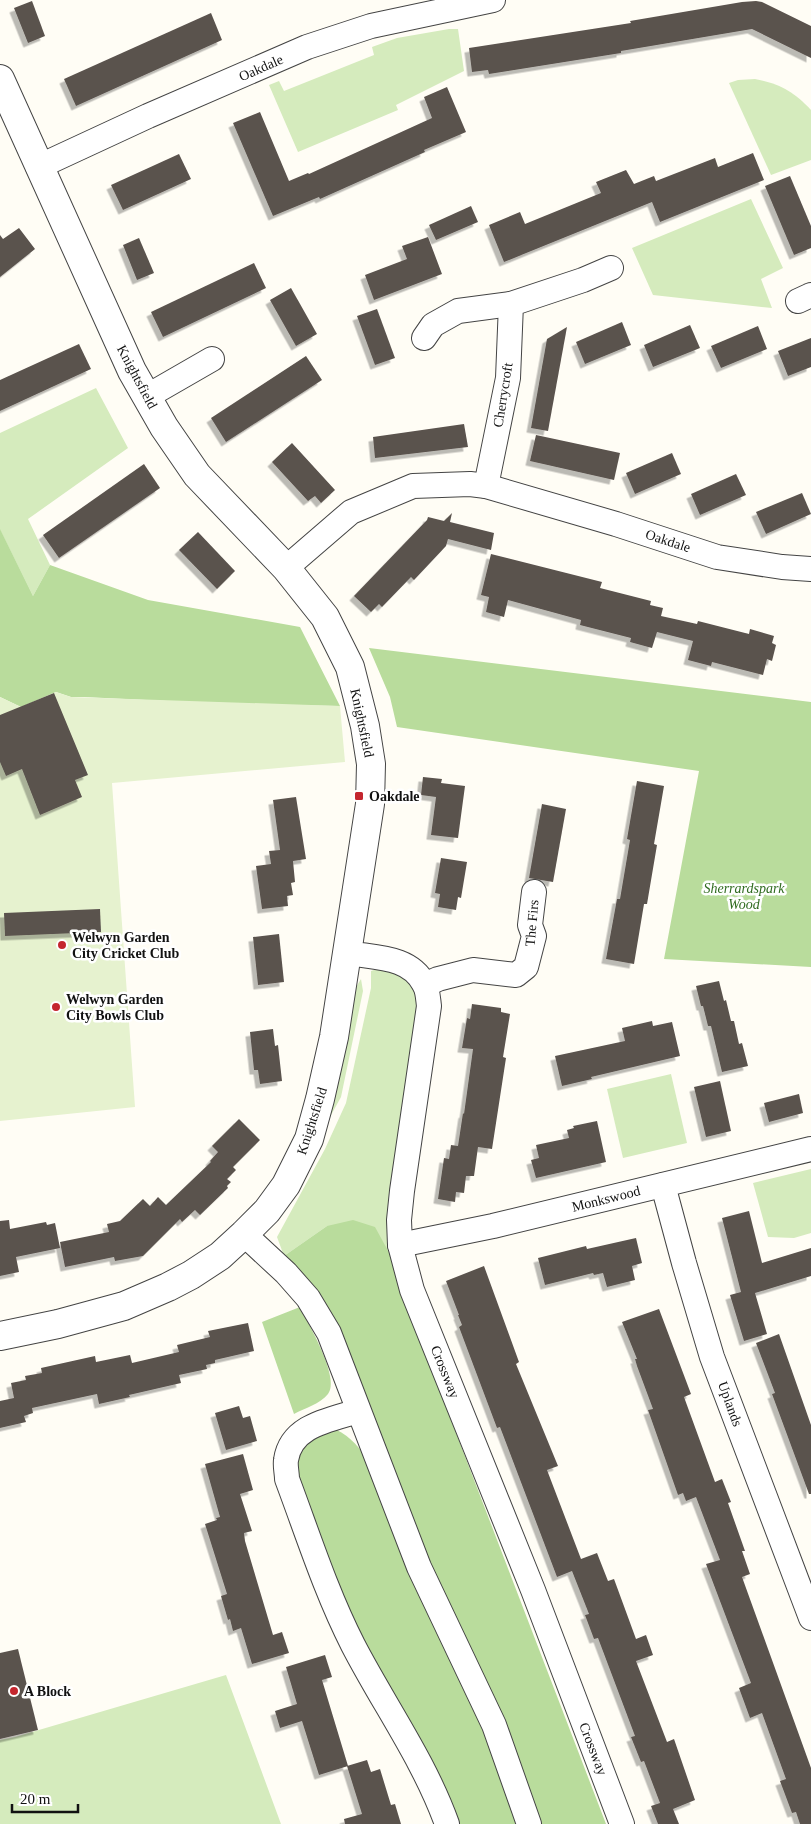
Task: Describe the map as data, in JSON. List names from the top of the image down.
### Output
{
  "streets": {
    "street": [
      "Oakdale",
      "Knightsfield",
      "Cherrycroft",
      "The Firs",
      "Monkswood",
      "Crossway",
      "Uplands"
    ]
  },
  "crossings": [
    ["Oakdale", "Knightsfield"],
    ["Oakdale", "Cherrycroft"],
    ["The Firs", "Crossway"],
    ["Monkswood", "Crossway"],
    ["Monkswood", "Uplands"]
  ],
  "parks": ["Sherrardspark Wood"],
  "places": {
    "transit": ["Oakdale"],
    "other": ["Welwyn Garden City Cricket Club", "Welwyn Garden City Bowls Club", "A Block"]
  },
  "scale_bar": "20 m"
}
